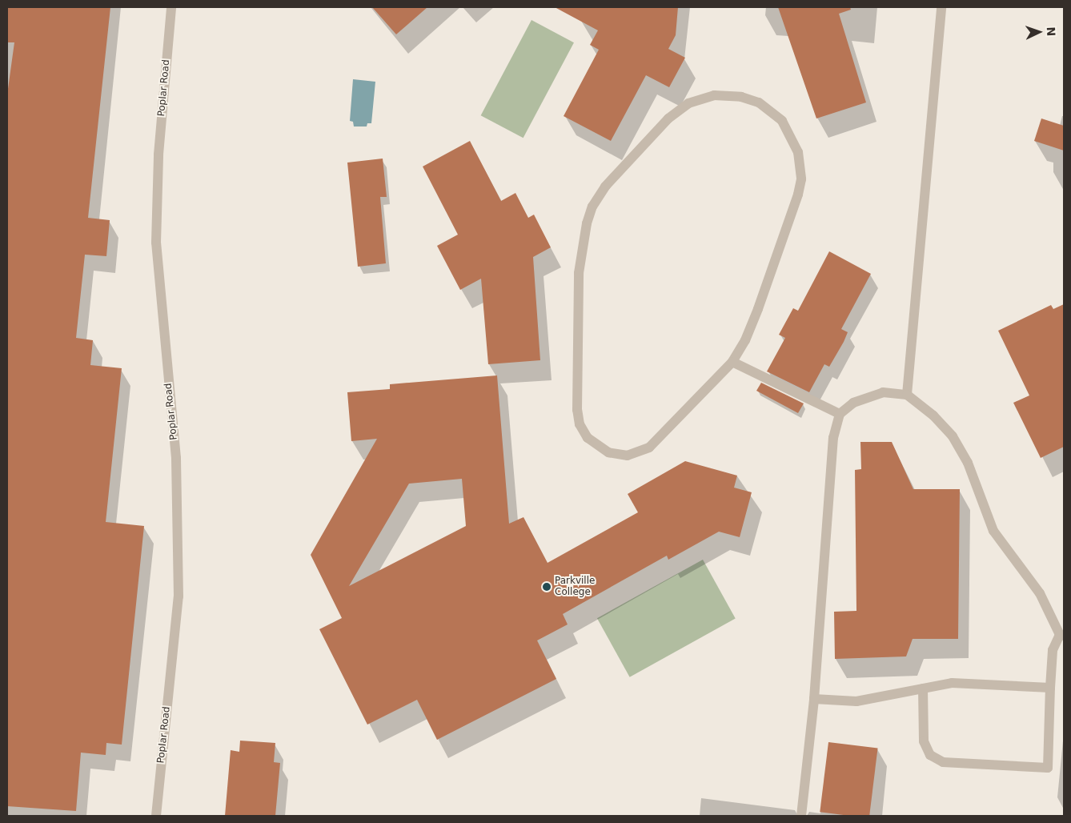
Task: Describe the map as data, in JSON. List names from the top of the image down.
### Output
{
  "streets": {
    "street": ["Poplar Road"]
  },
  "places": ["Parkville College"],
  "north": "right"
}
